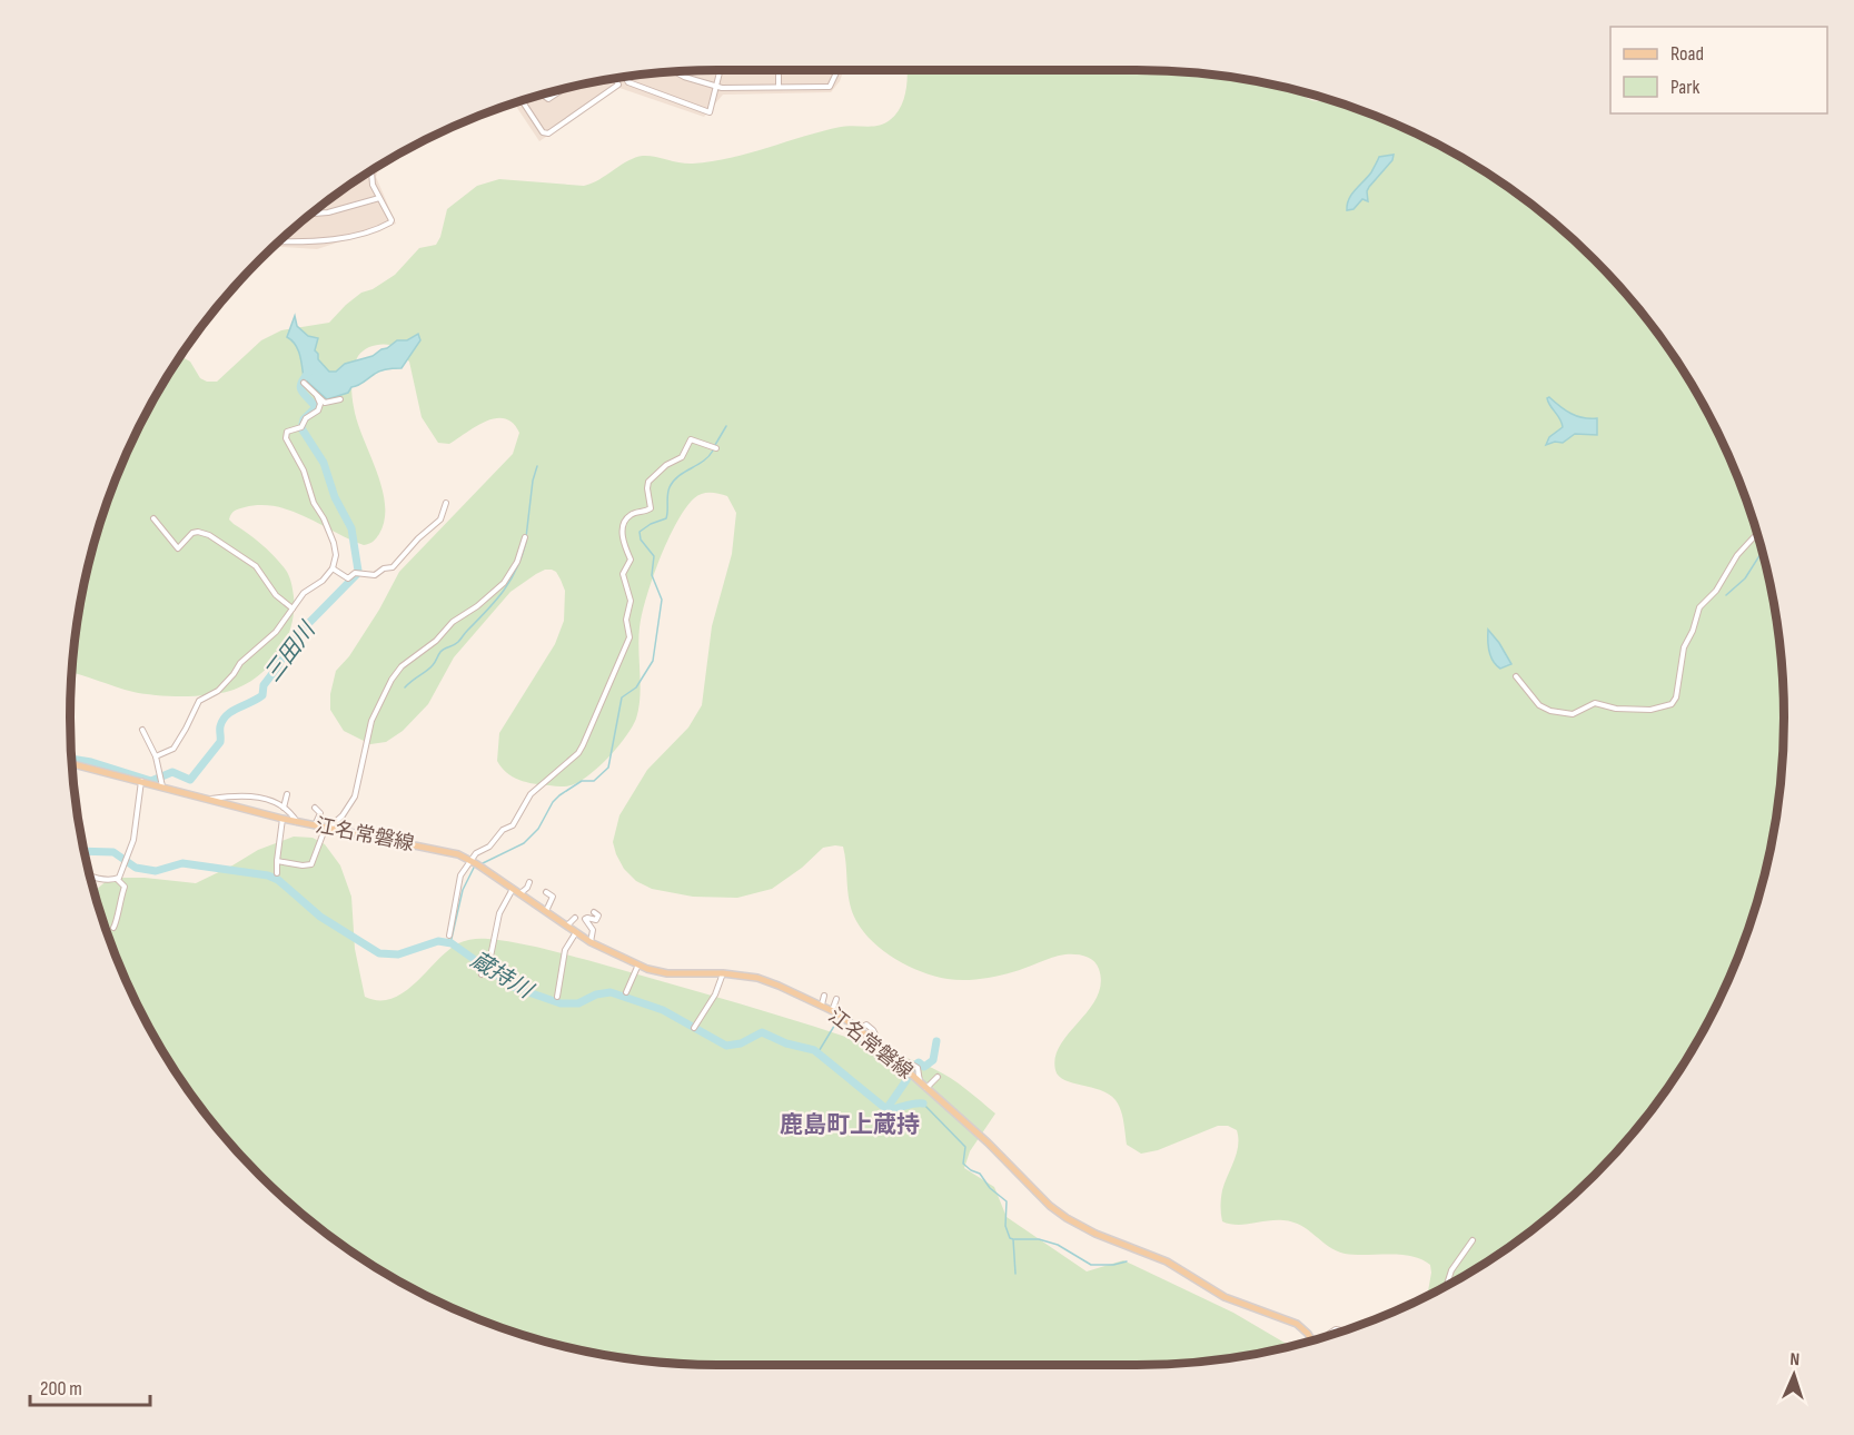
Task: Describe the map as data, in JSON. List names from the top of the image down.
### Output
{
  "streets": {
    "main road": ["江名常磐線"]
  },
  "districts": ["鹿島町上蔵持"],
  "water": ["三田川", "蔵持川"],
  "legend": ["Road", "Park"],
  "scale_bar": "200 m",
  "north": "top"
}
